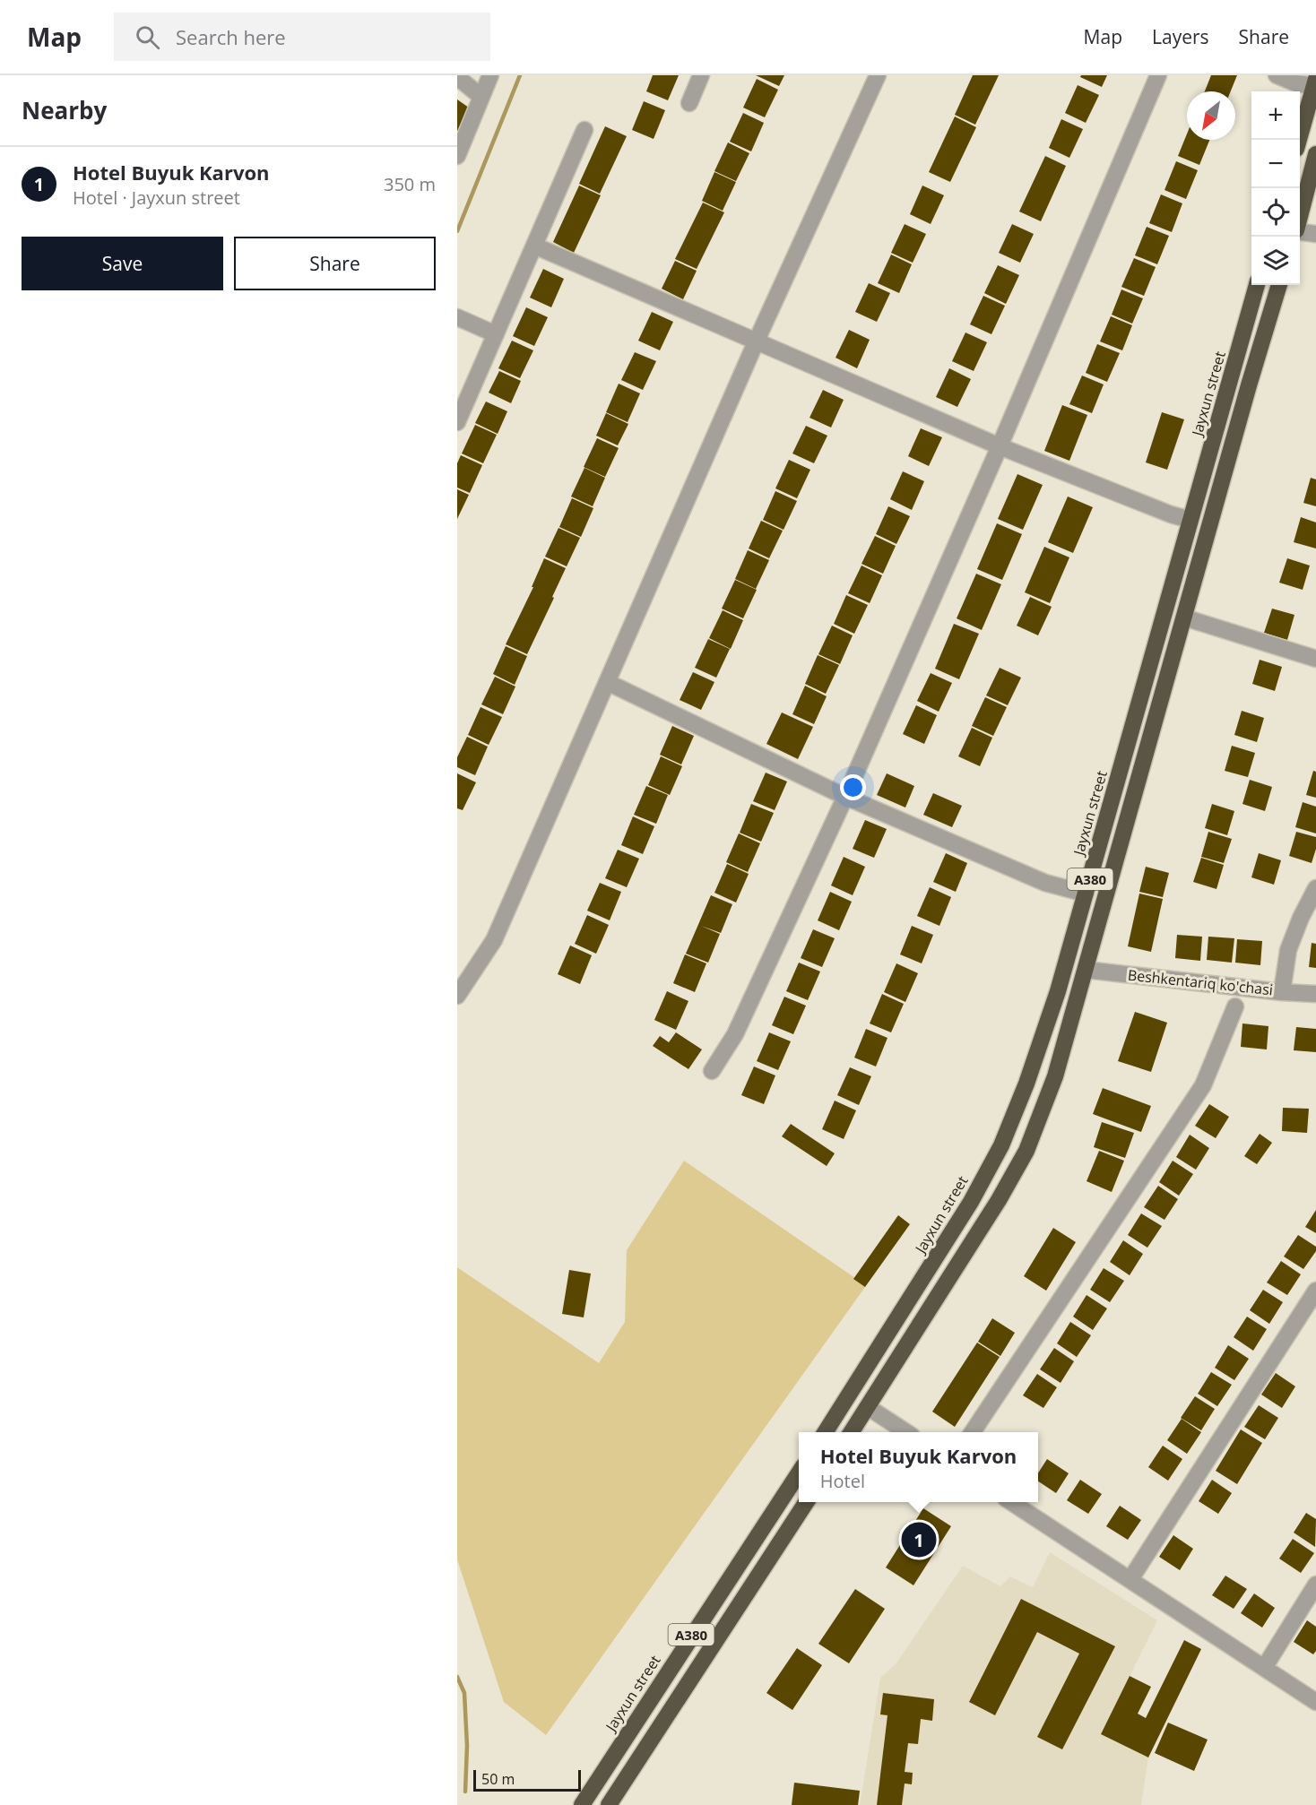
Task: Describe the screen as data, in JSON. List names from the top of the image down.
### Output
{
  "streets": {
    "highway": ["Jayxun street", "A380"],
    "street": ["Beshkentariq ko'chasi"]
  },
  "crossings": [
    ["A380", "Beshkentariq ko'chasi"]
  ],
  "scale_bar": "50 m",
  "north": "bottom left",
  "page": {
    "header": "Map",
    "search": "Search here",
    "nav": ["Map", "Layers", "Share"],
    "heading": "Nearby",
    "map_buttons": ["+", "−"],
    "list": [
      {
        "mark": "1",
        "name": "Hotel Buyuk Karvon",
        "note": "Hotel · Jayxun street",
        "value": "350 m"
      }
    ],
    "buttons": ["Save", "Share"],
    "popup": ["Hotel Buyuk Karvon", "Hotel"],
    "pins": "1",
    "scale": "50 m"
  }
}
